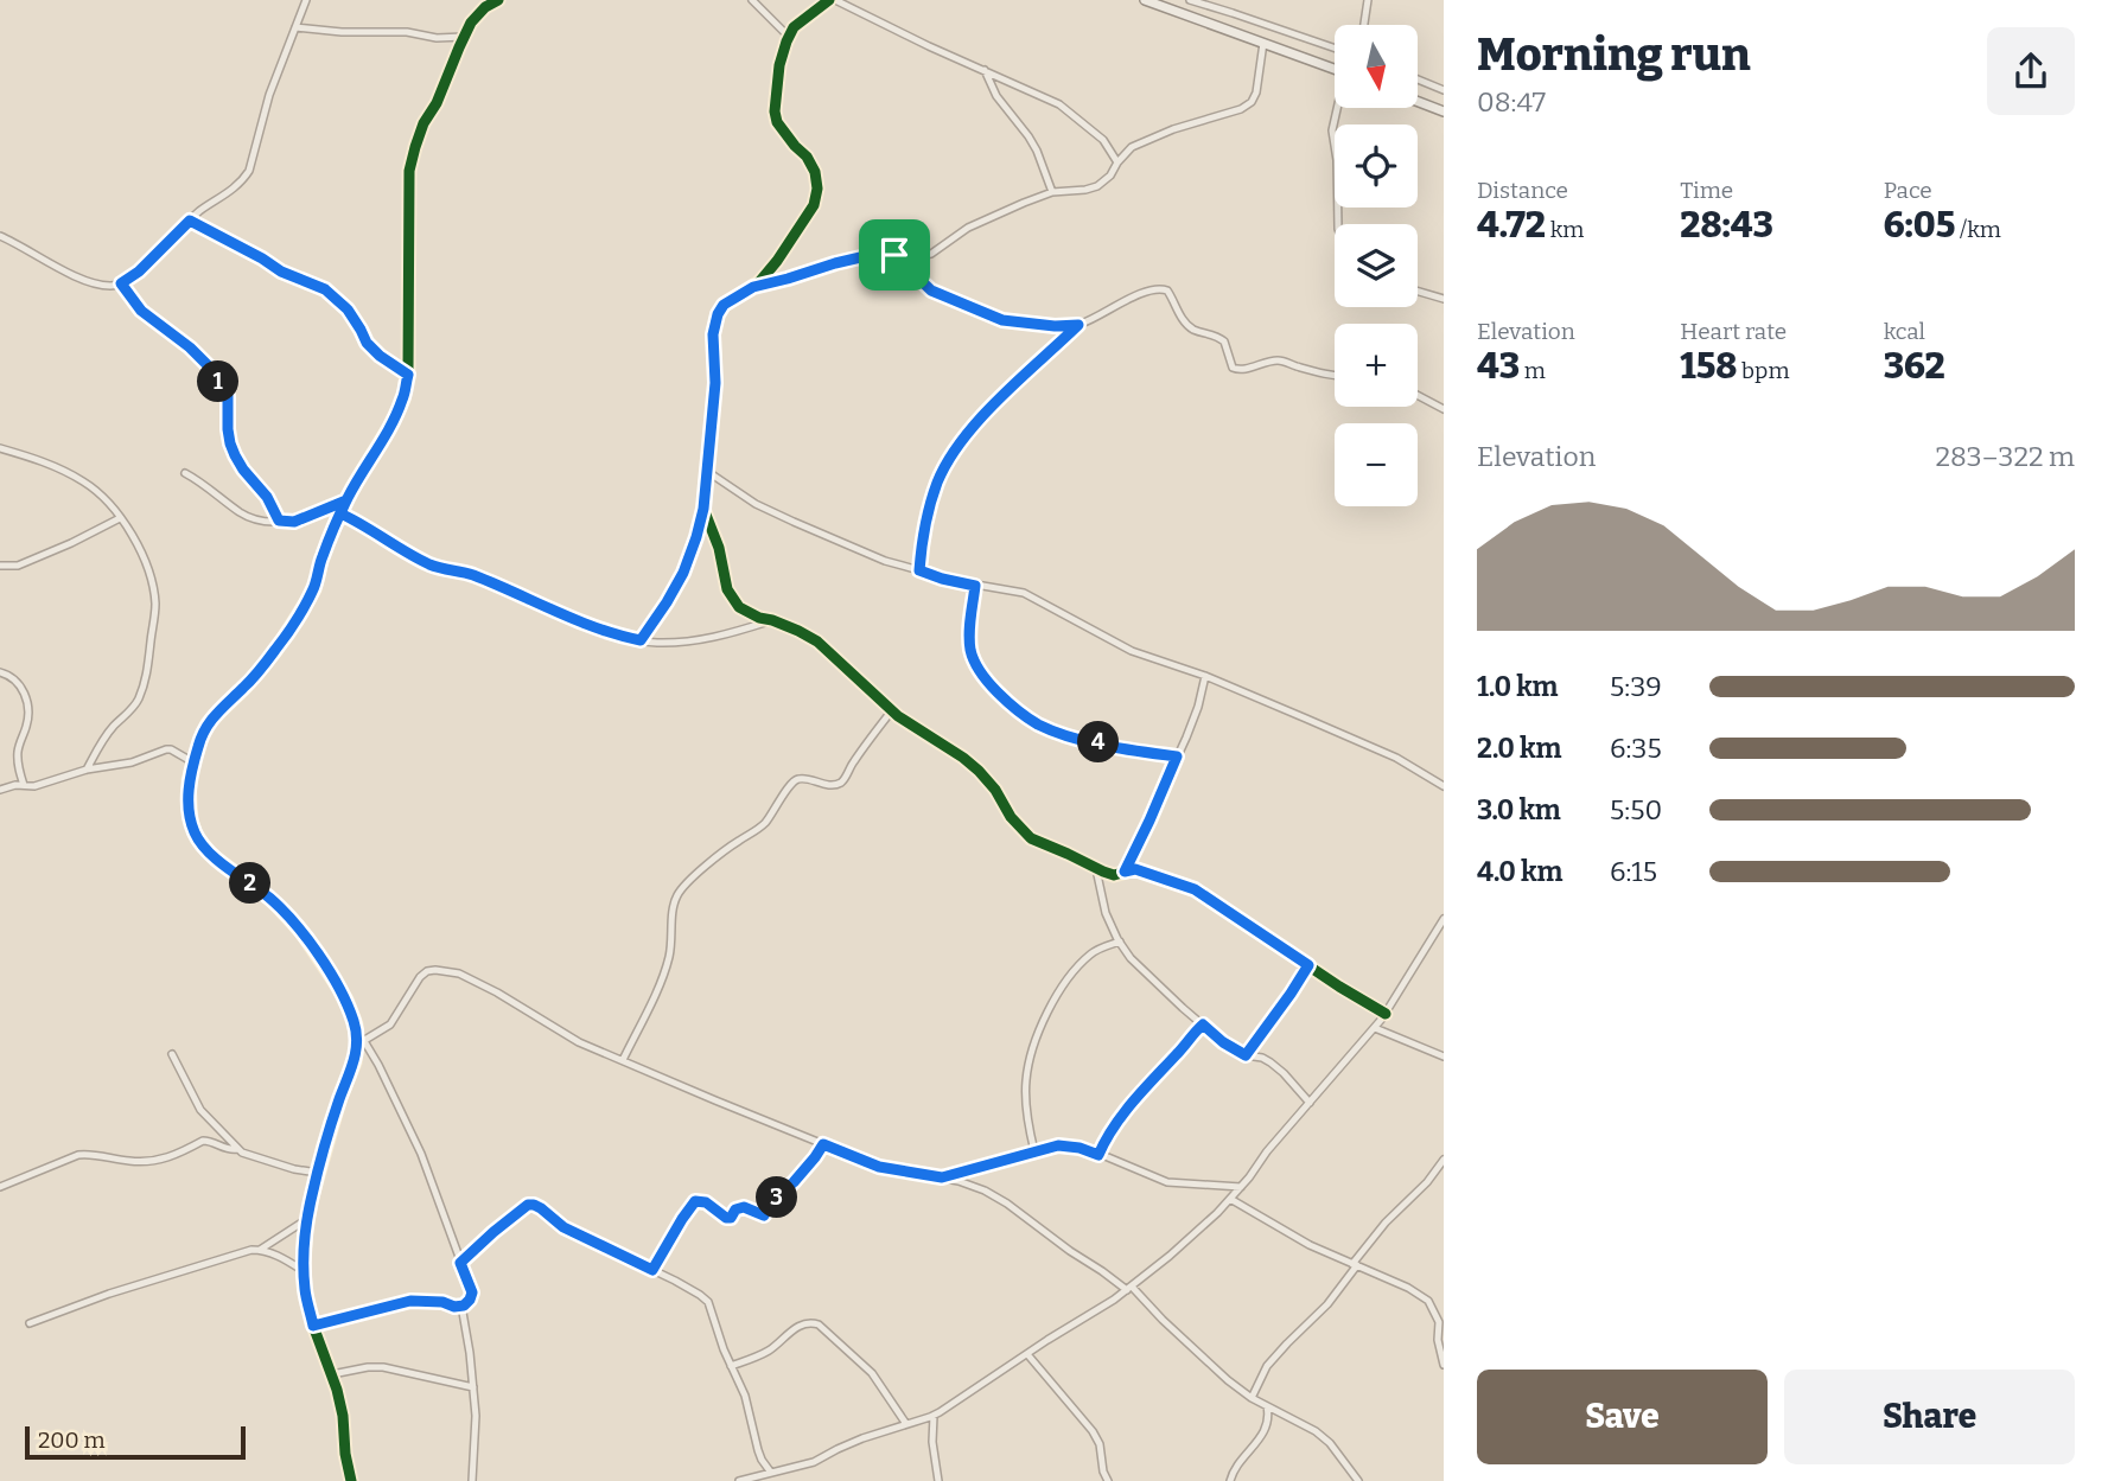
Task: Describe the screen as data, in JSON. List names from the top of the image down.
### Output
{
  "scale_bar": "200 m",
  "north": "bottom",
  "page": {
    "heading": ["Morning run", "08:47"],
    "map_buttons": ["+", "−"],
    "stats": [
      ["Distance", "4.72 km"],
      ["Time", "28:43"],
      ["Pace", "6:05 /km"],
      ["Elevation", "43 m"],
      ["Heart rate", "158 bpm"],
      ["kcal", "362"]
    ],
    "pins": [
      "1",
      "4",
      "2",
      "3"
    ],
    "chart": ["Elevation", "283–322 m"],
    "list": [
      {
        "name": "1.0 km",
        "note": "5:39"
      },
      {
        "name": "2.0 km",
        "note": "6:35"
      },
      {
        "name": "3.0 km",
        "note": "5:50"
      },
      {
        "name": "4.0 km",
        "note": "6:15"
      }
    ],
    "buttons": ["Save", "Share"],
    "scale": "200 m"
  }
}
